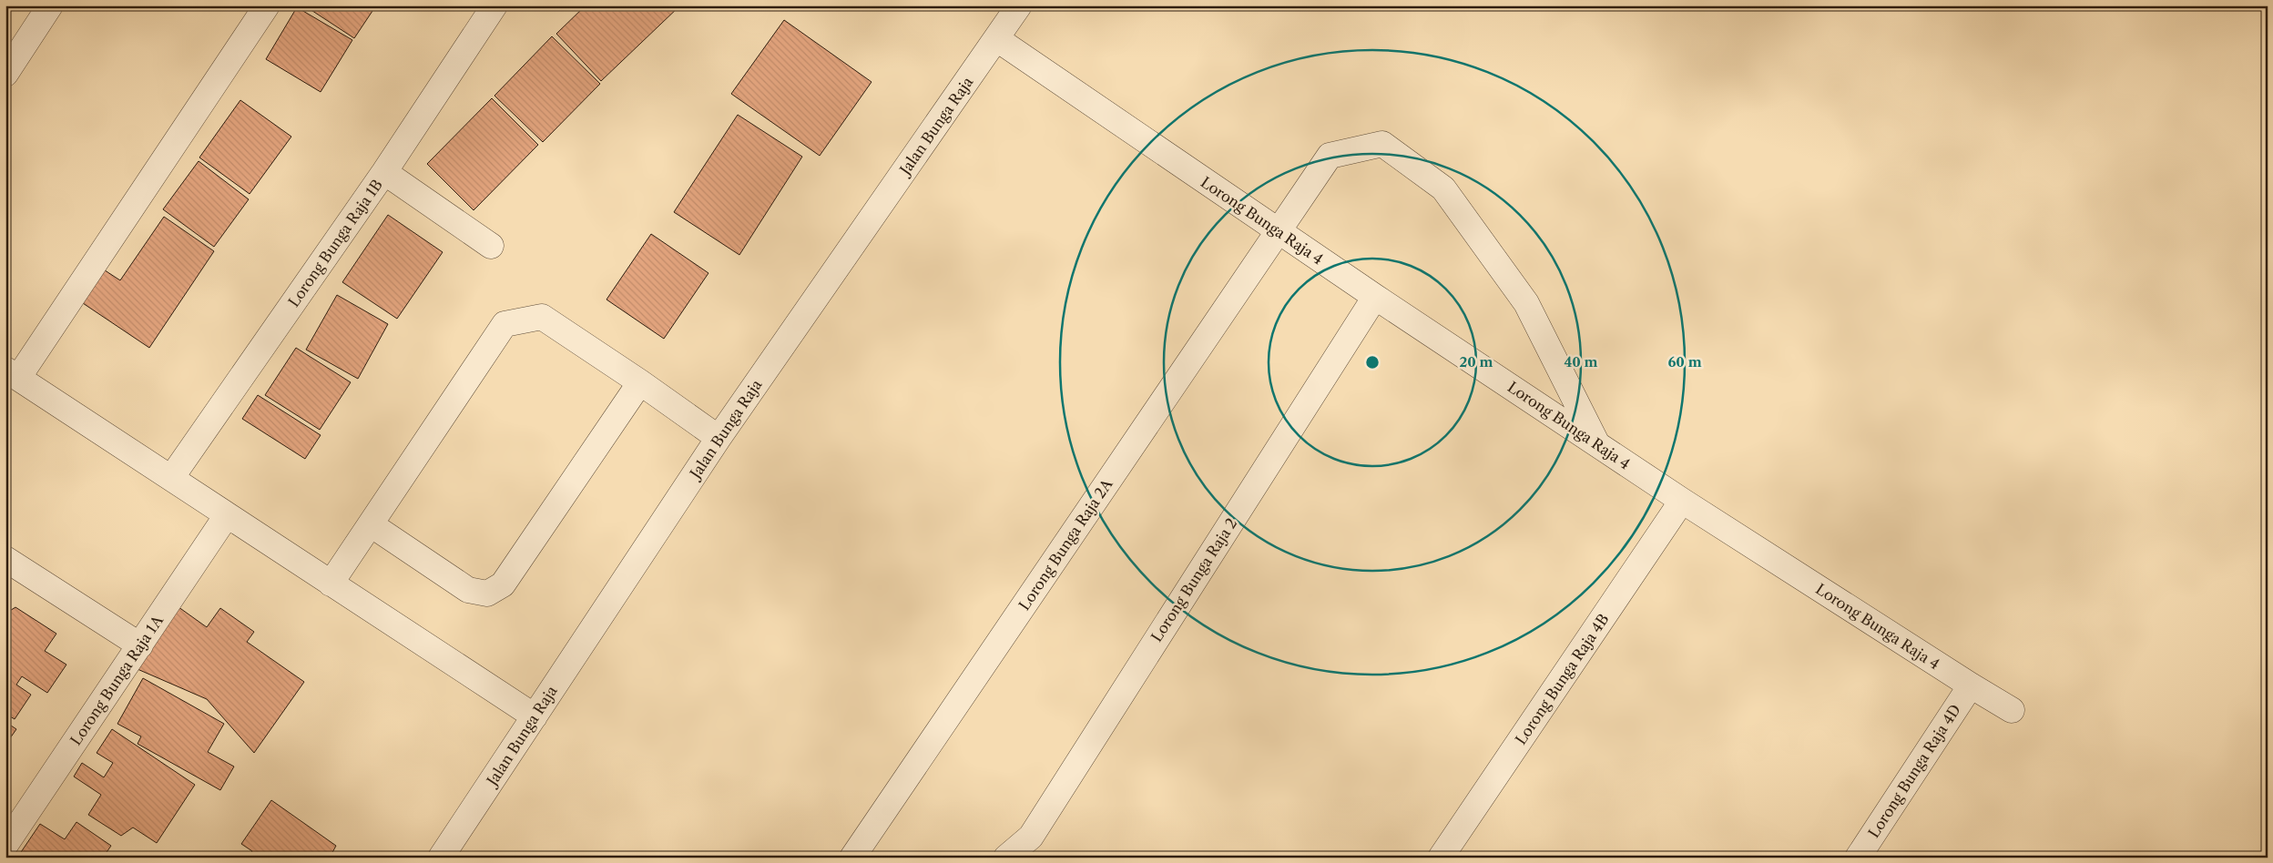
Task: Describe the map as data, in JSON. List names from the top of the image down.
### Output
{
  "streets": {
    "street": [
      "Jalan Bunga Raja",
      "Lorong Bunga Raja 4",
      "Lorong Bunga Raja 1B",
      "Lorong Bunga Raja 2A",
      "Lorong Bunga Raja 2",
      "Lorong Bunga Raja 4B",
      "Lorong Bunga Raja 1A",
      "Lorong Bunga Raja 4D"
    ]
  },
  "crossings": [
    ["Jalan Bunga Raja", "Lorong Bunga Raja 4"],
    ["Lorong Bunga Raja 4", "Lorong Bunga Raja 2A"],
    ["Lorong Bunga Raja 4", "Lorong Bunga Raja 2"],
    ["Lorong Bunga Raja 4", "Lorong Bunga Raja 4B"],
    ["Lorong Bunga Raja 4", "Lorong Bunga Raja 4D"]
  ],
  "rings": ["20 m", "40 m", "60 m"]
}
